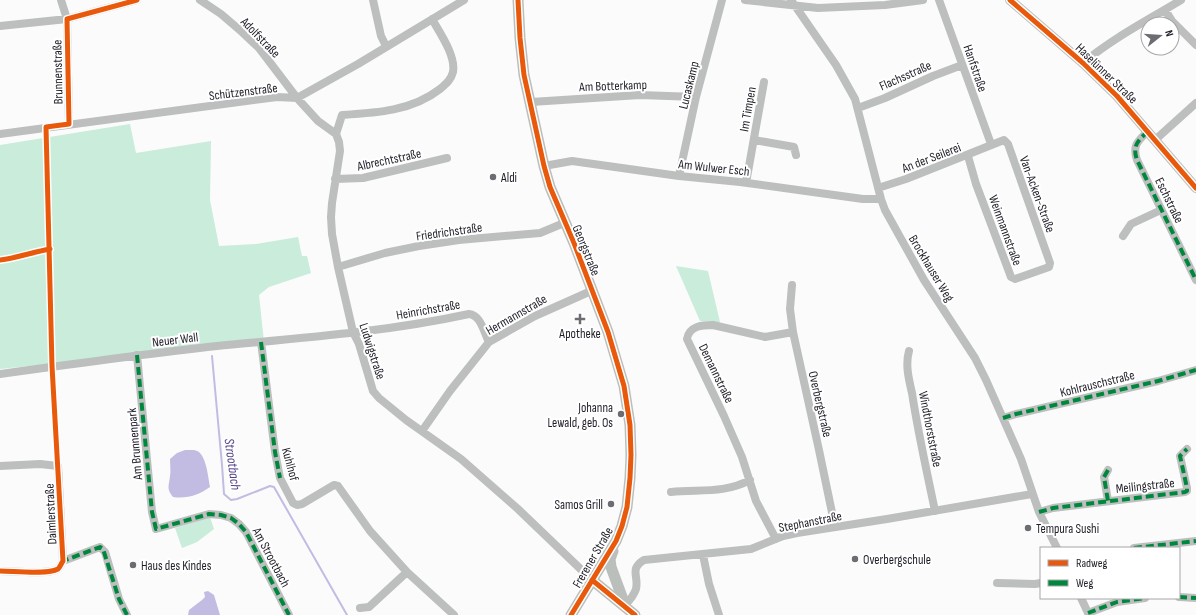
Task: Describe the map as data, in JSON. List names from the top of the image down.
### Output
{
  "streets": {
    "main road": ["Georgstraße", "Frerener Straße"],
    "street": [
      "Adolfstraße",
      "Hanfstraße",
      "Brunnenstraße",
      "Haselünner Straße",
      "Flachsstraße",
      "Am Botterkamp",
      "Lucaskamp",
      "Schützenstraße",
      "Im Timpen",
      "An der Seilerei",
      "Albrechtstraße",
      "Am Wulwer Esch",
      "Van-Acken-Straße",
      "Eschstraße",
      "Weinmannstraße",
      "Friedrichstraße",
      "Brockhauser Weg",
      "Heinrichstraße",
      "Hermannstraße",
      "Neuer Wall",
      "Ludwigstraße",
      "Demannstraße",
      "Kohlrauschstraße",
      "Overbergstraße",
      "Windthorststraße",
      "Am Brunnenpark",
      "Kuhlhof",
      "Meilingstraße",
      "Daimlerstraße",
      "Stephanstraße",
      "Am Strootbach"
    ]
  },
  "crossings": [
    ["Adolfstraße", "Schützenstraße"],
    ["Hanfstraße", "Flachsstraße"],
    ["Hanfstraße", "An der Seilerei"],
    ["Hanfstraße", "Van-Acken-Straße"],
    ["Brunnenstraße", "Schützenstraße"],
    ["Haselünner Straße", "Eschstraße"],
    ["Flachsstraße", "Brockhauser Weg"],
    ["Am Botterkamp", "Lucaskamp"],
    ["Am Botterkamp", "Georgstraße"],
    ["Lucaskamp", "Am Wulwer Esch"],
    ["Im Timpen", "Am Wulwer Esch"],
    ["An der Seilerei", "Van-Acken-Straße"],
    ["An der Seilerei", "Weinmannstraße"],
    ["An der Seilerei", "Brockhauser Weg"],
    ["Albrechtstraße", "Ludwigstraße"],
    ["Am Wulwer Esch", "Georgstraße"],
    ["Am Wulwer Esch", "Brockhauser Weg"],
    ["Van-Acken-Straße", "Weinmannstraße"],
    ["Friedrichstraße", "Georgstraße"],
    ["Friedrichstraße", "Ludwigstraße"],
    ["Georgstraße", "Hermannstraße"],
    ["Georgstraße", "Frerener Straße"],
    ["Brockhauser Weg", "Kohlrauschstraße"],
    ["Brockhauser Weg", "Meilingstraße"],
    ["Brockhauser Weg", "Stephanstraße"],
    ["Heinrichstraße", "Hermannstraße"],
    ["Heinrichstraße", "Neuer Wall"],
    ["Heinrichstraße", "Ludwigstraße"],
    ["Hermannstraße", "Ludwigstraße"],
    ["Neuer Wall", "Ludwigstraße"],
    ["Neuer Wall", "Am Brunnenpark"],
    ["Neuer Wall", "Kuhlhof"],
    ["Ludwigstraße", "Frerener Straße"],
    ["Demannstraße", "Overbergstraße"],
    ["Demannstraße", "Stephanstraße"],
    ["Overbergstraße", "Stephanstraße"],
    ["Windthorststraße", "Stephanstraße"],
    ["Am Brunnenpark", "Am Strootbach"]
  ],
  "water": ["Strootbach"],
  "places": {
    "other": [
      "Aldi",
      "Johanna Lewald, geb. Os",
      "Samos Grill",
      "Tempura Sushi",
      "Overbergschule",
      "Haus des Kindes"
    ],
    "health": ["Apotheke"]
  },
  "legend": ["Radweg", "Weg"],
  "north": "right"
}
